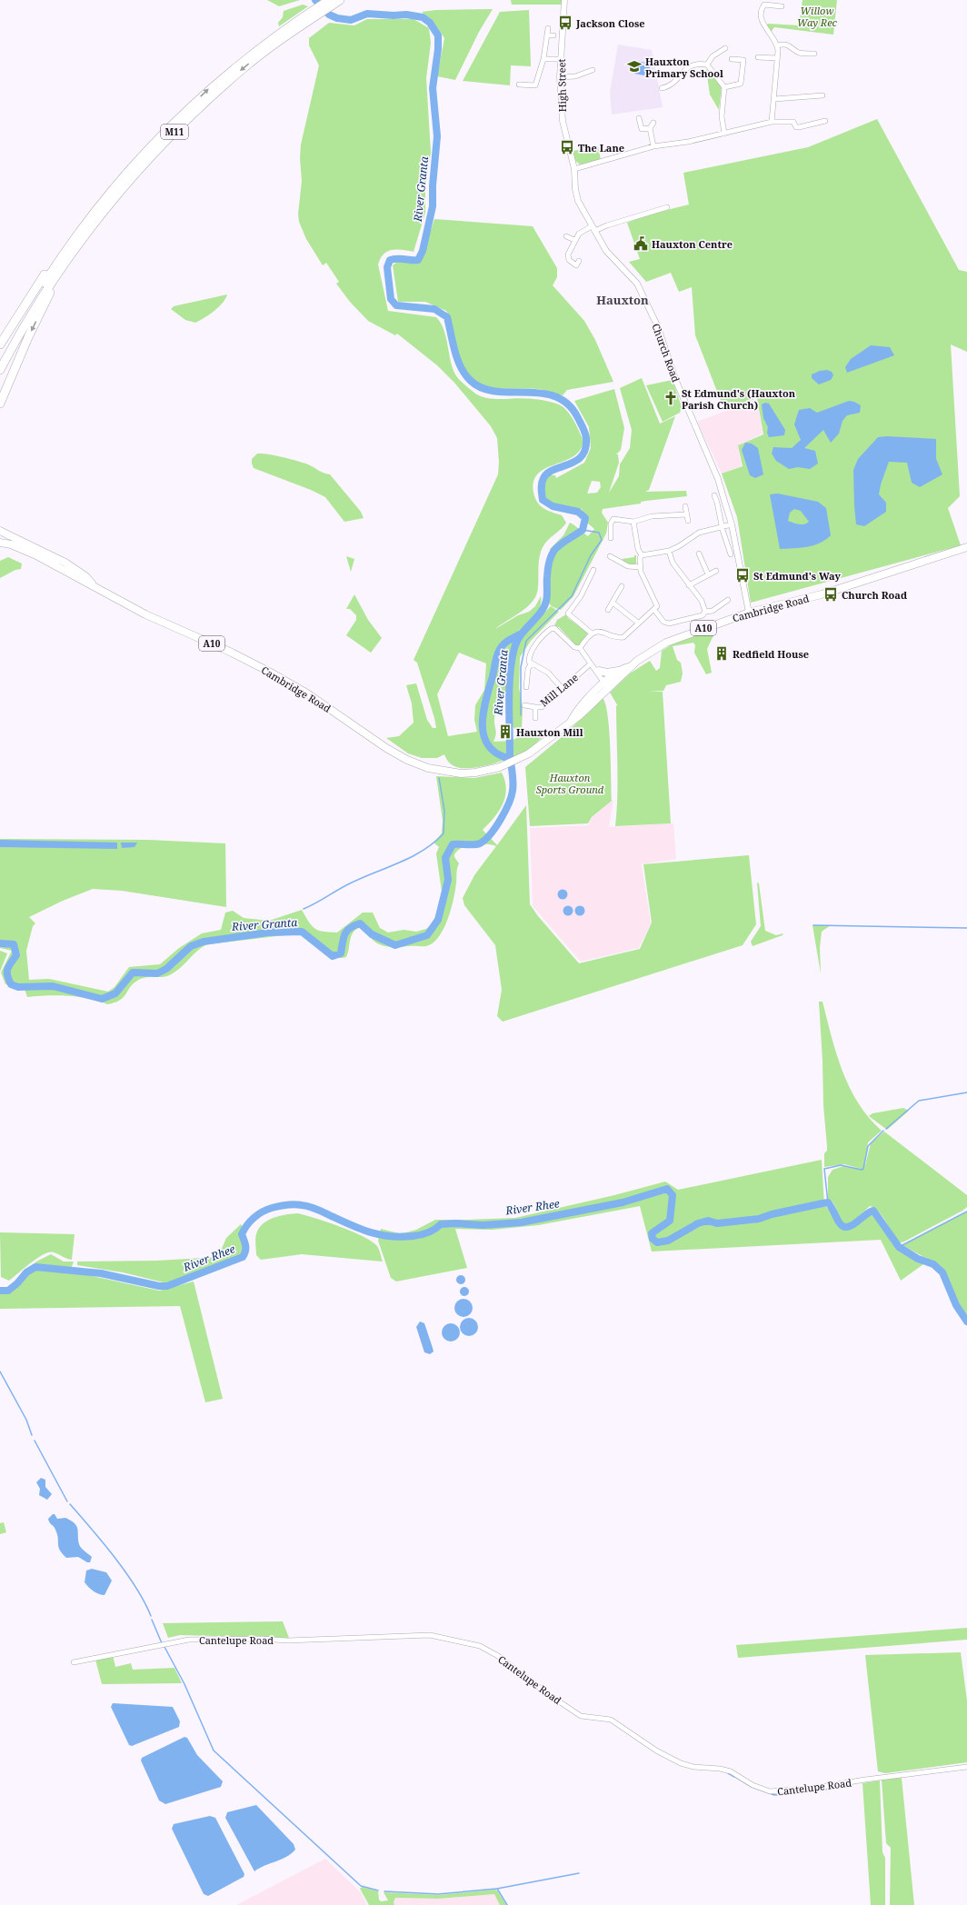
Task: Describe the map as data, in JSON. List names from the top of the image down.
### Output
{
  "streets": {
    "highway": ["M11", "Cambridge Road", "A10"],
    "street": [
      "High Street",
      "Church Road",
      "Mill Lane",
      "Cantelupe Road"
    ]
  },
  "crossings": [
    ["High Street", "Church Road"],
    ["Church Road", "Cambridge Road"]
  ],
  "districts": ["Hauxton"],
  "water": ["River Granta", "River Rhee"],
  "parks": ["Willow Way Rec", "Hauxton Sports Ground"],
  "places": {
    "bus stop": [
      "Jackson Close",
      "The Lane",
      "St Edmund's Way",
      "Church Road"
    ],
    "school or university": ["Hauxton Primary School"],
    "public building": ["Hauxton Centre"],
    "church": ["St Edmund's (Hauxton Parish Church)"],
    "building": ["Redfield House", "Hauxton Mill"]
  }
}
